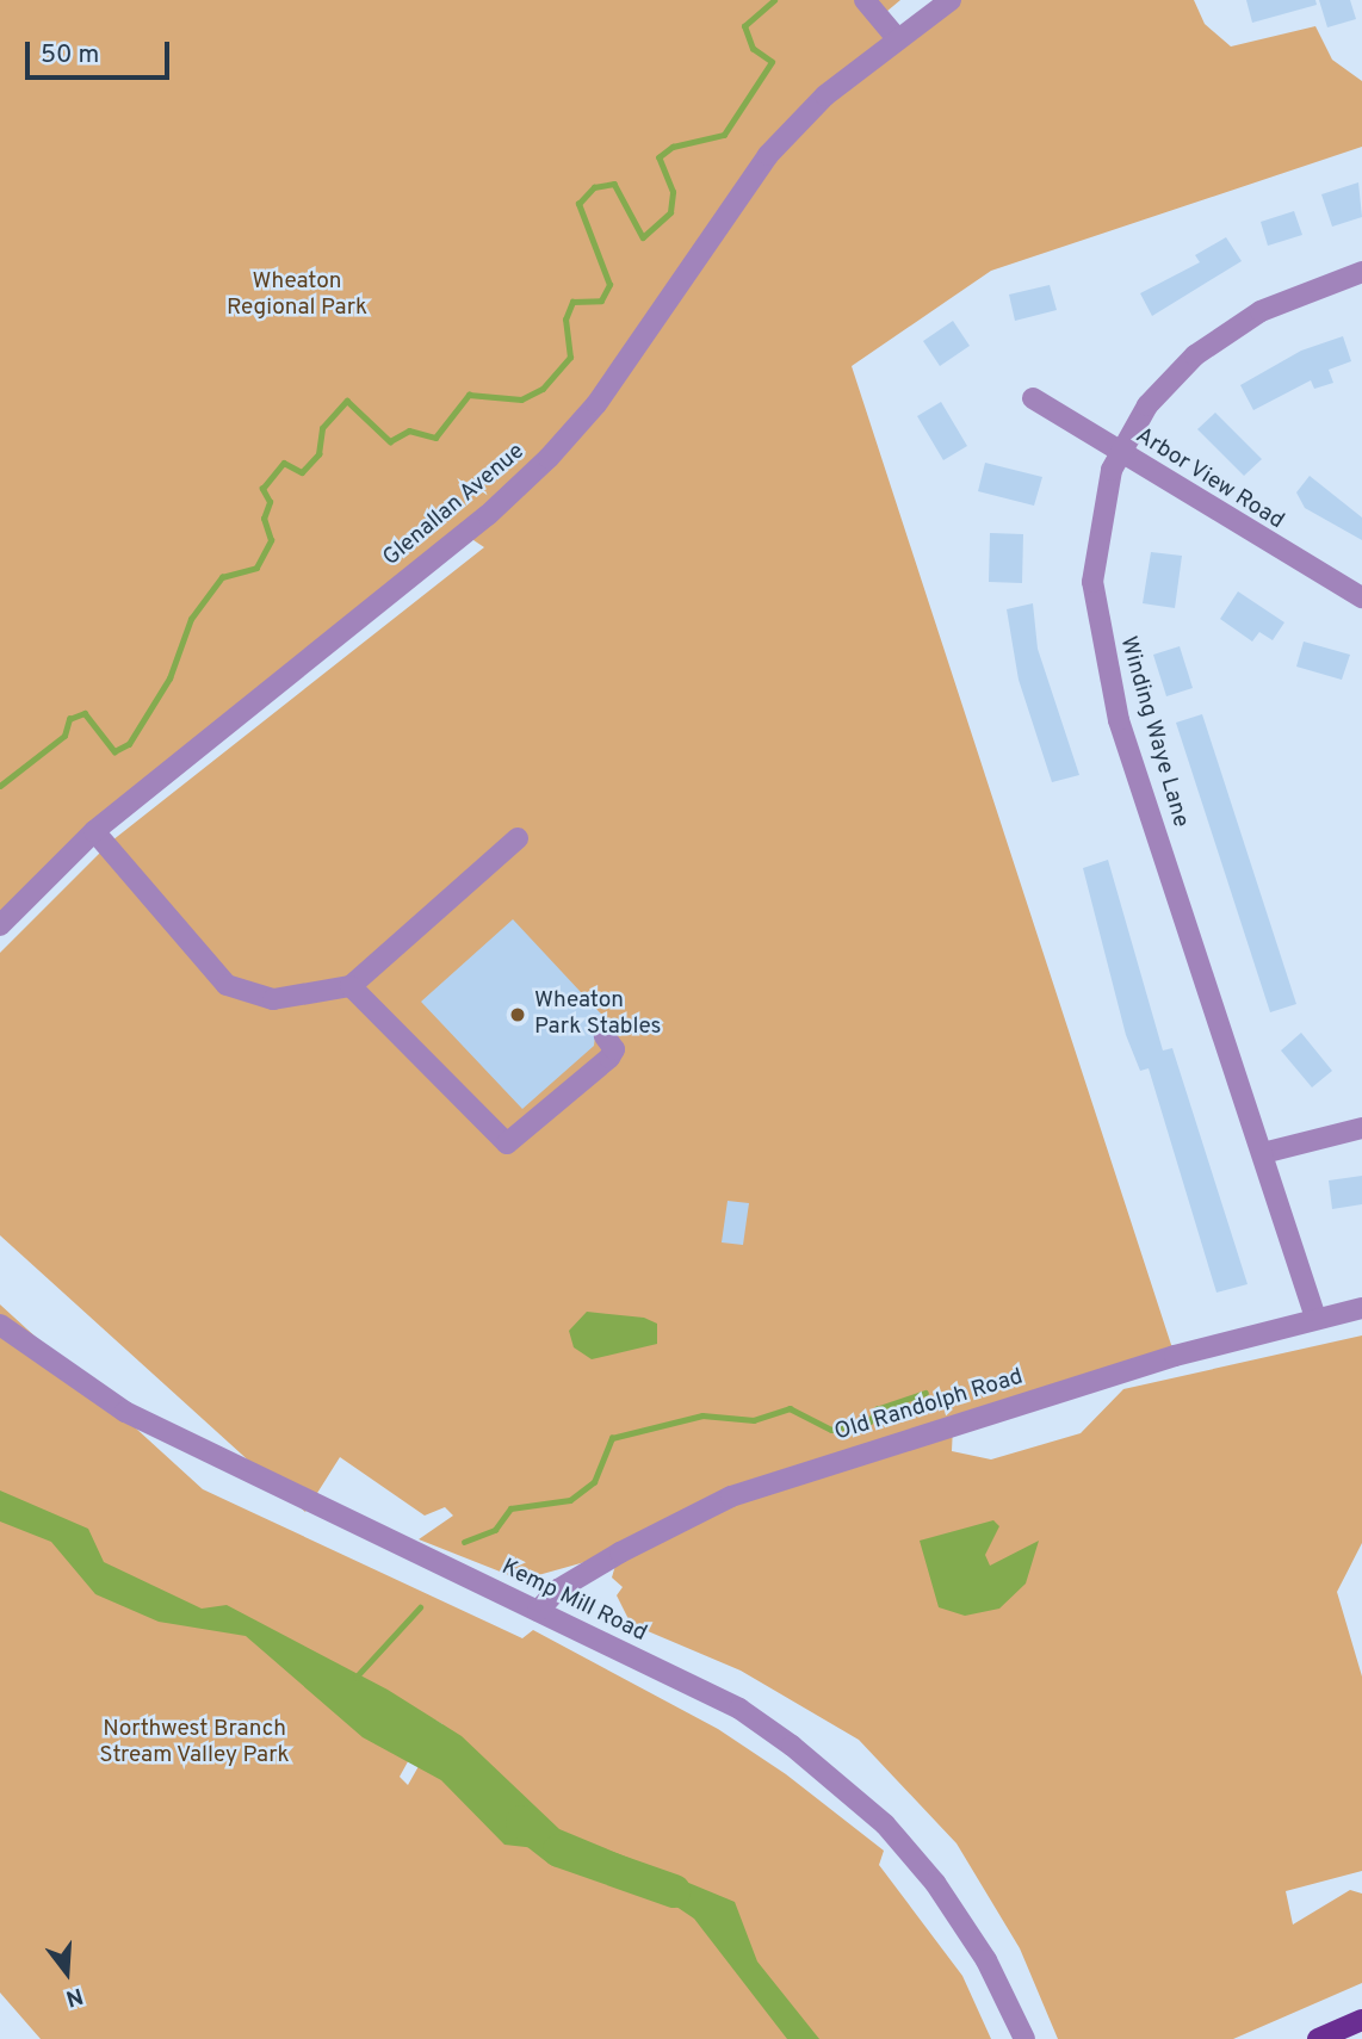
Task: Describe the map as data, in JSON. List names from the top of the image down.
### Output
{
  "streets": {
    "street": [
      "Arbor View Road",
      "Glenallan Avenue",
      "Winding Waye Lane",
      "Old Randolph Road",
      "Kemp Mill Road"
    ]
  },
  "crossings": [
    ["Arbor View Road", "Winding Waye Lane"],
    ["Winding Waye Lane", "Old Randolph Road"],
    ["Old Randolph Road", "Kemp Mill Road"]
  ],
  "parks": ["Wheaton Regional Park", "Northwest Branch Stream Valley Park"],
  "places": ["Wheaton Park Stables"],
  "scale_bar": "50 m",
  "north": "bottom"
}
